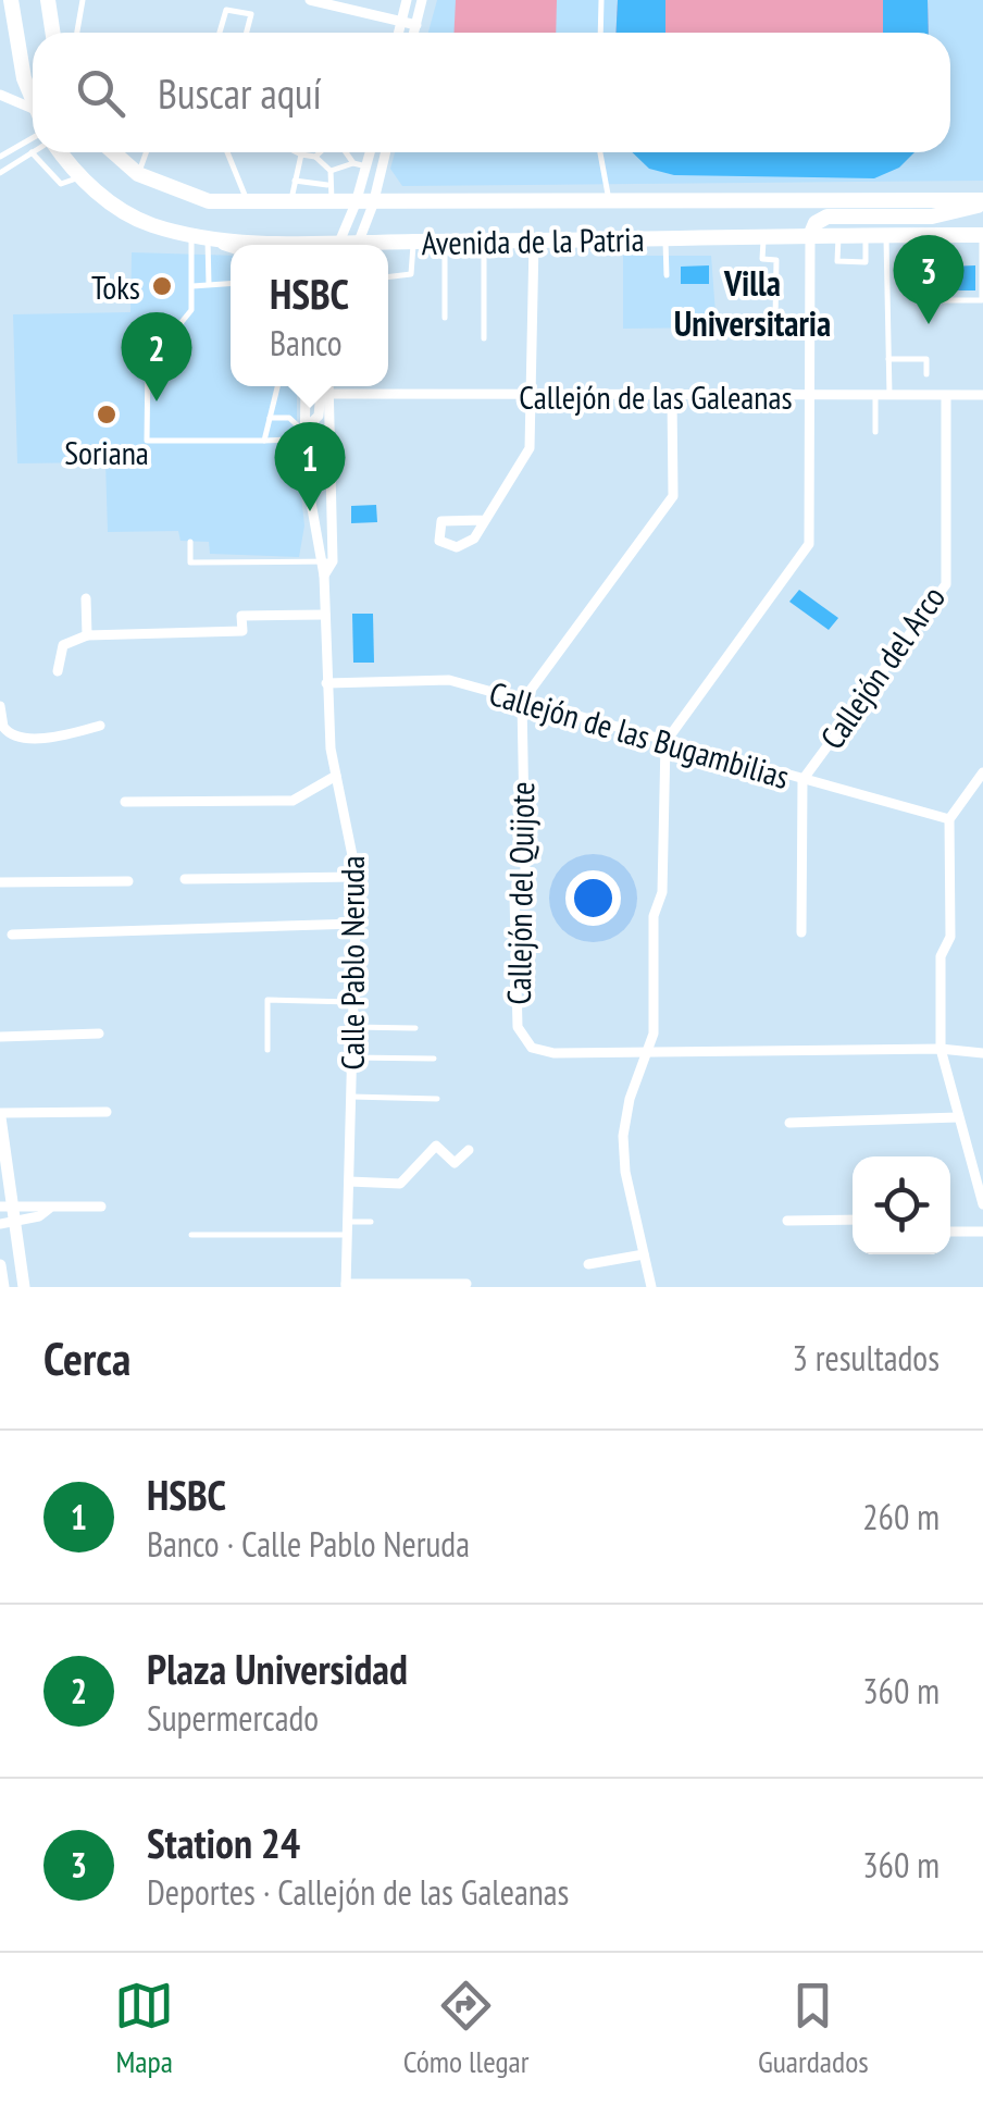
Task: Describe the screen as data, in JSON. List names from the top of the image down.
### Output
{
  "streets": {
    "main road": ["Avenida de la Patria"],
    "street": [
      "Callejón de las Galeanas",
      "Callejón del Arco",
      "Callejón de las Bugambilias",
      "Callejón del Quijote",
      "Calle Pablo Neruda"
    ]
  },
  "crossings": [
    ["Callejón de las Galeanas", "Callejón del Arco"],
    ["Callejón del Arco", "Callejón de las Bugambilias"],
    ["Callejón de las Bugambilias", "Callejón del Quijote"],
    ["Callejón de las Bugambilias", "Calle Pablo Neruda"]
  ],
  "districts": ["Villa Universitaria"],
  "places": ["Toks", "Soriana"],
  "page": {
    "search": "Buscar aquí",
    "pins": ["3", "2", "1"],
    "popup": ["HSBC", "Banco"],
    "heading": ["Cerca", "3 resultados"],
    "list": [
      {
        "mark": "1",
        "name": "HSBC",
        "note": "Banco · Calle Pablo Neruda",
        "value": "260 m"
      },
      {
        "mark": "2",
        "name": "Plaza Universidad",
        "note": "Supermercado",
        "value": "360 m"
      },
      {
        "mark": "3",
        "name": "Station 24",
        "note": "Deportes · Callejón de las Galeanas",
        "value": "360 m"
      }
    ],
    "nav": ["Mapa", "Cómo llegar", "Guardados"]
  }
}
